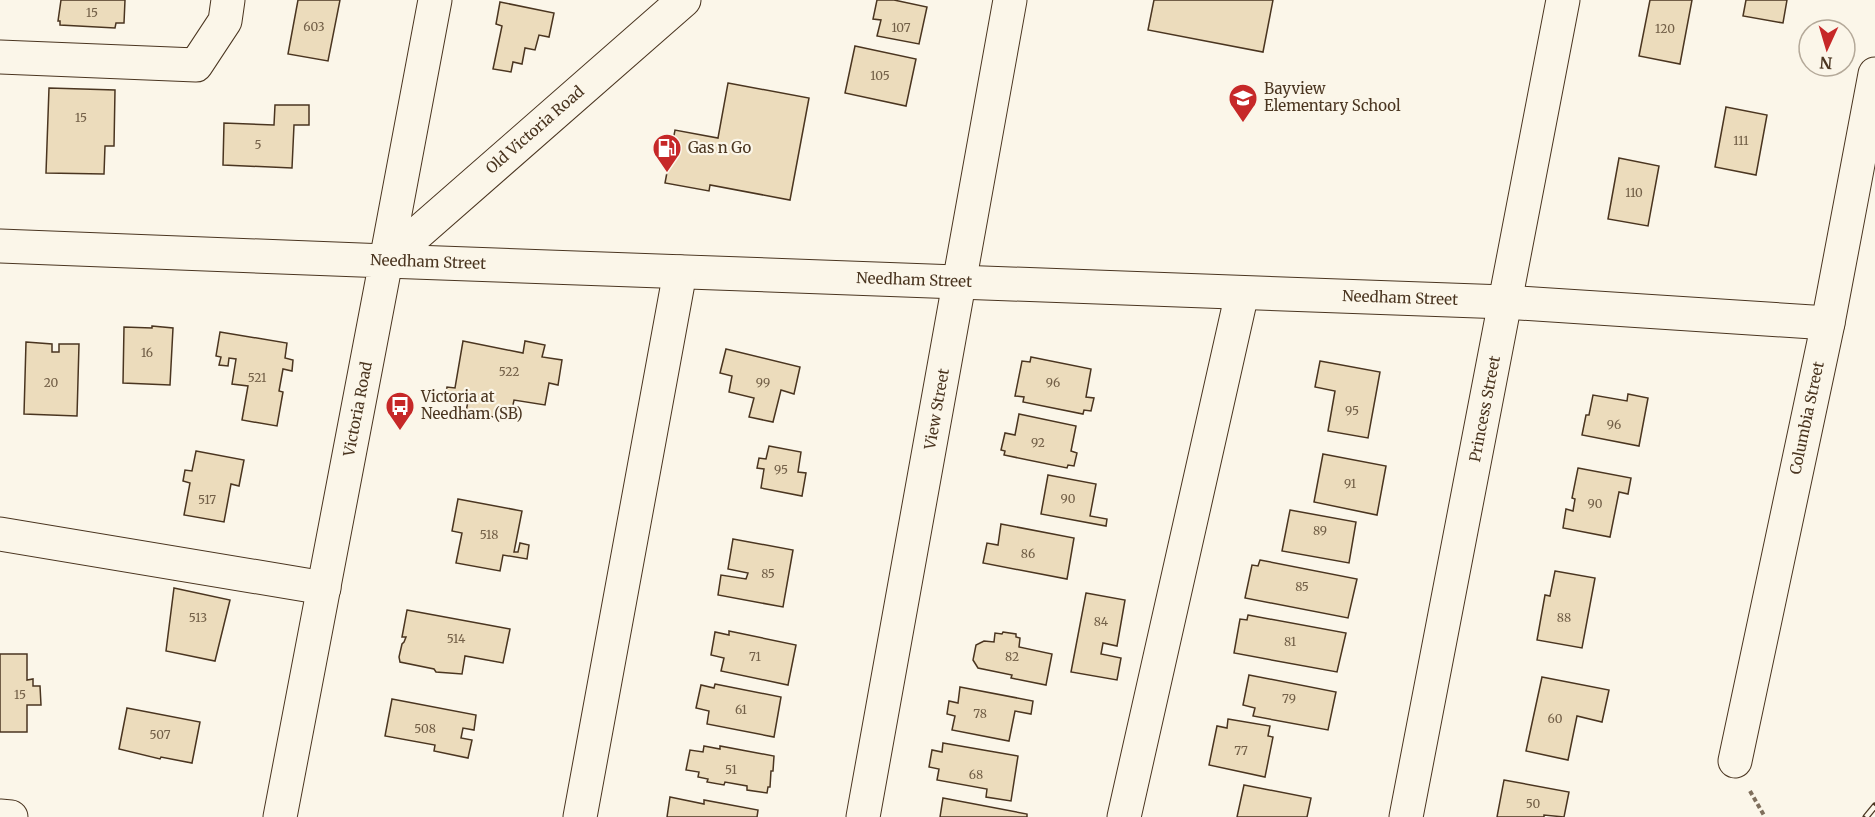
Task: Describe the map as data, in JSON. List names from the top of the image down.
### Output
{
  "streets": {
    "street": [
      "Old Victoria Road",
      "Needham Street",
      "Victoria Road",
      "View Street",
      "Princess Street",
      "Columbia Street"
    ]
  },
  "crossings": [
    ["Old Victoria Road", "Needham Street"],
    ["Old Victoria Road", "Victoria Road"],
    ["Needham Street", "Victoria Road"],
    ["Needham Street", "View Street"],
    ["Needham Street", "Princess Street"],
    ["Needham Street", "Columbia Street"]
  ],
  "places": {
    "school or university": ["Bayview Elementary School"],
    "fuel station": ["Gas n Go"],
    "bus stop": ["Victoria at Needham (SB)"]
  },
  "house_numbers": [
    "15",
    "603",
    "107",
    "120",
    "105",
    "15",
    "111",
    "5",
    "110",
    "16",
    "522",
    "521",
    "20",
    "99",
    "96",
    "95",
    "96",
    "92",
    "95",
    "91",
    "90",
    "517",
    "90",
    "89",
    "518",
    "86",
    "85",
    "85",
    "513",
    "88",
    "84",
    "514",
    "81",
    "71",
    "82",
    "15",
    "79",
    "61",
    "78",
    "60",
    "508",
    "507",
    "77",
    "51",
    "68",
    "50"
  ],
  "north": "bottom"
}
